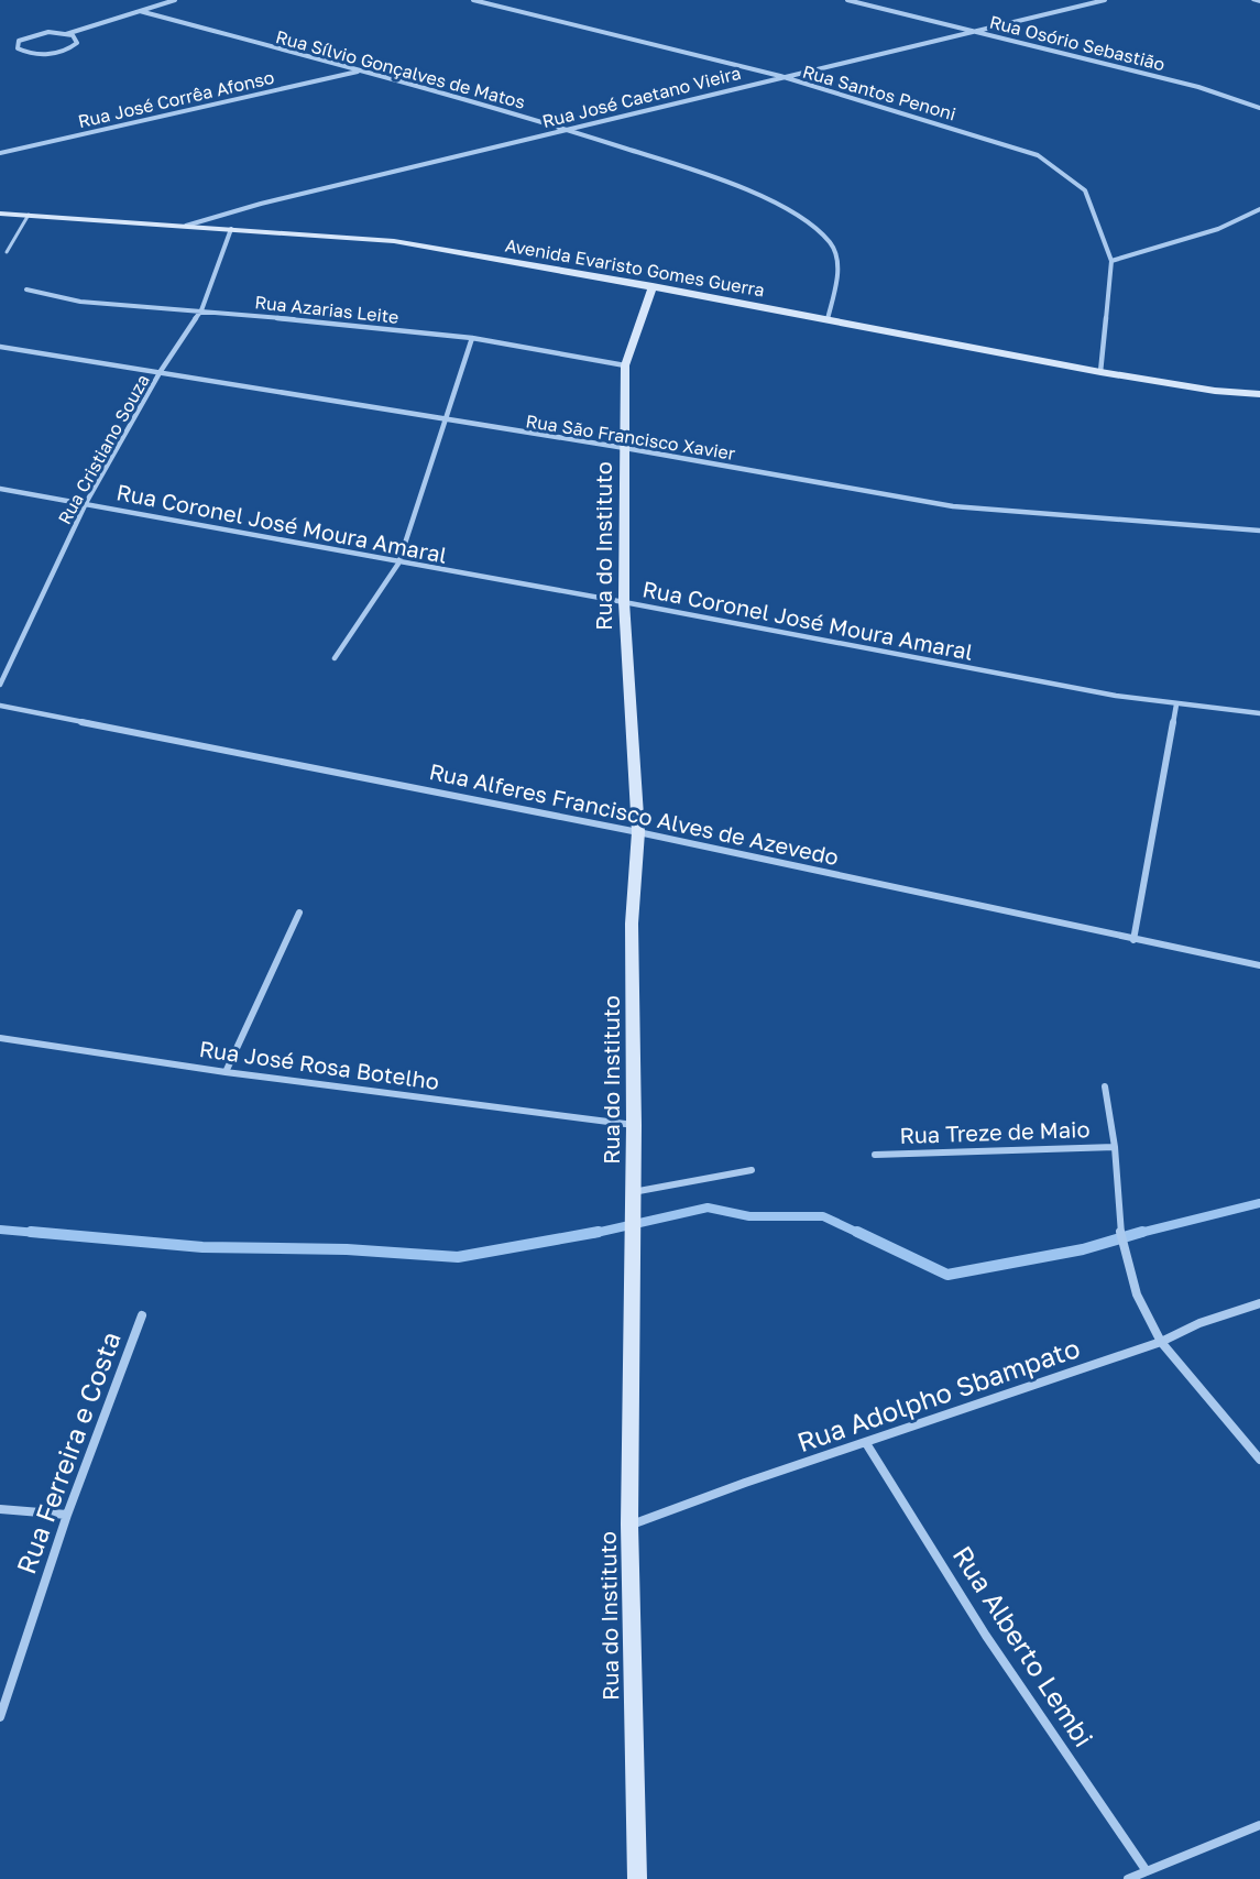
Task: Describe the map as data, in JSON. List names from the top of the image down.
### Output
{
  "streets": {
    "main road": ["Avenida Evaristo Gomes Guerra", "Rua do Instituto"],
    "street": [
      "Rua Osório Sebastião",
      "Rua Sílvio Gonçalves de Matos",
      "Rua Santos Penoni",
      "Rua José Caetano Vieira",
      "Rua José Corrêa Afonso",
      "Rua Azarias Leite",
      "Rua São Francisco Xavier",
      "Rua Cristiano Souza",
      "Rua Coronel José Moura Amaral",
      "Rua Alferes Francisco Alves de Azevedo",
      "Rua José Rosa Botelho",
      "Rua Treze de Maio",
      "Rua Adolpho Sbampato",
      "Rua Ferreira e Costa",
      "Rua Alberto Lembi"
    ]
  },
  "crossings": [
    ["Rua Osório Sebastião", "Rua José Caetano Vieira"],
    ["Rua Sílvio Gonçalves de Matos", "Rua José Caetano Vieira"],
    ["Rua Sílvio Gonçalves de Matos", "Rua José Corrêa Afonso"],
    ["Rua Sílvio Gonçalves de Matos", "Avenida Evaristo Gomes Guerra"],
    ["Rua Santos Penoni", "Rua José Caetano Vieira"],
    ["Rua Santos Penoni", "Avenida Evaristo Gomes Guerra"],
    ["Rua José Caetano Vieira", "Avenida Evaristo Gomes Guerra"],
    ["Avenida Evaristo Gomes Guerra", "Rua Cristiano Souza"],
    ["Avenida Evaristo Gomes Guerra", "Rua do Instituto"],
    ["Rua Azarias Leite", "Rua Cristiano Souza"],
    ["Rua Azarias Leite", "Rua do Instituto"],
    ["Rua São Francisco Xavier", "Rua Cristiano Souza"],
    ["Rua São Francisco Xavier", "Rua do Instituto"],
    ["Rua Cristiano Souza", "Rua Coronel José Moura Amaral"],
    ["Rua Coronel José Moura Amaral", "Rua do Instituto"],
    ["Rua do Instituto", "Rua Alferes Francisco Alves de Azevedo"],
    ["Rua do Instituto", "Rua José Rosa Botelho"],
    ["Rua do Instituto", "Rua Adolpho Sbampato"],
    ["Rua Treze de Maio", "Rua Adolpho Sbampato"],
    ["Rua Adolpho Sbampato", "Rua Alberto Lembi"]
  ]
}
